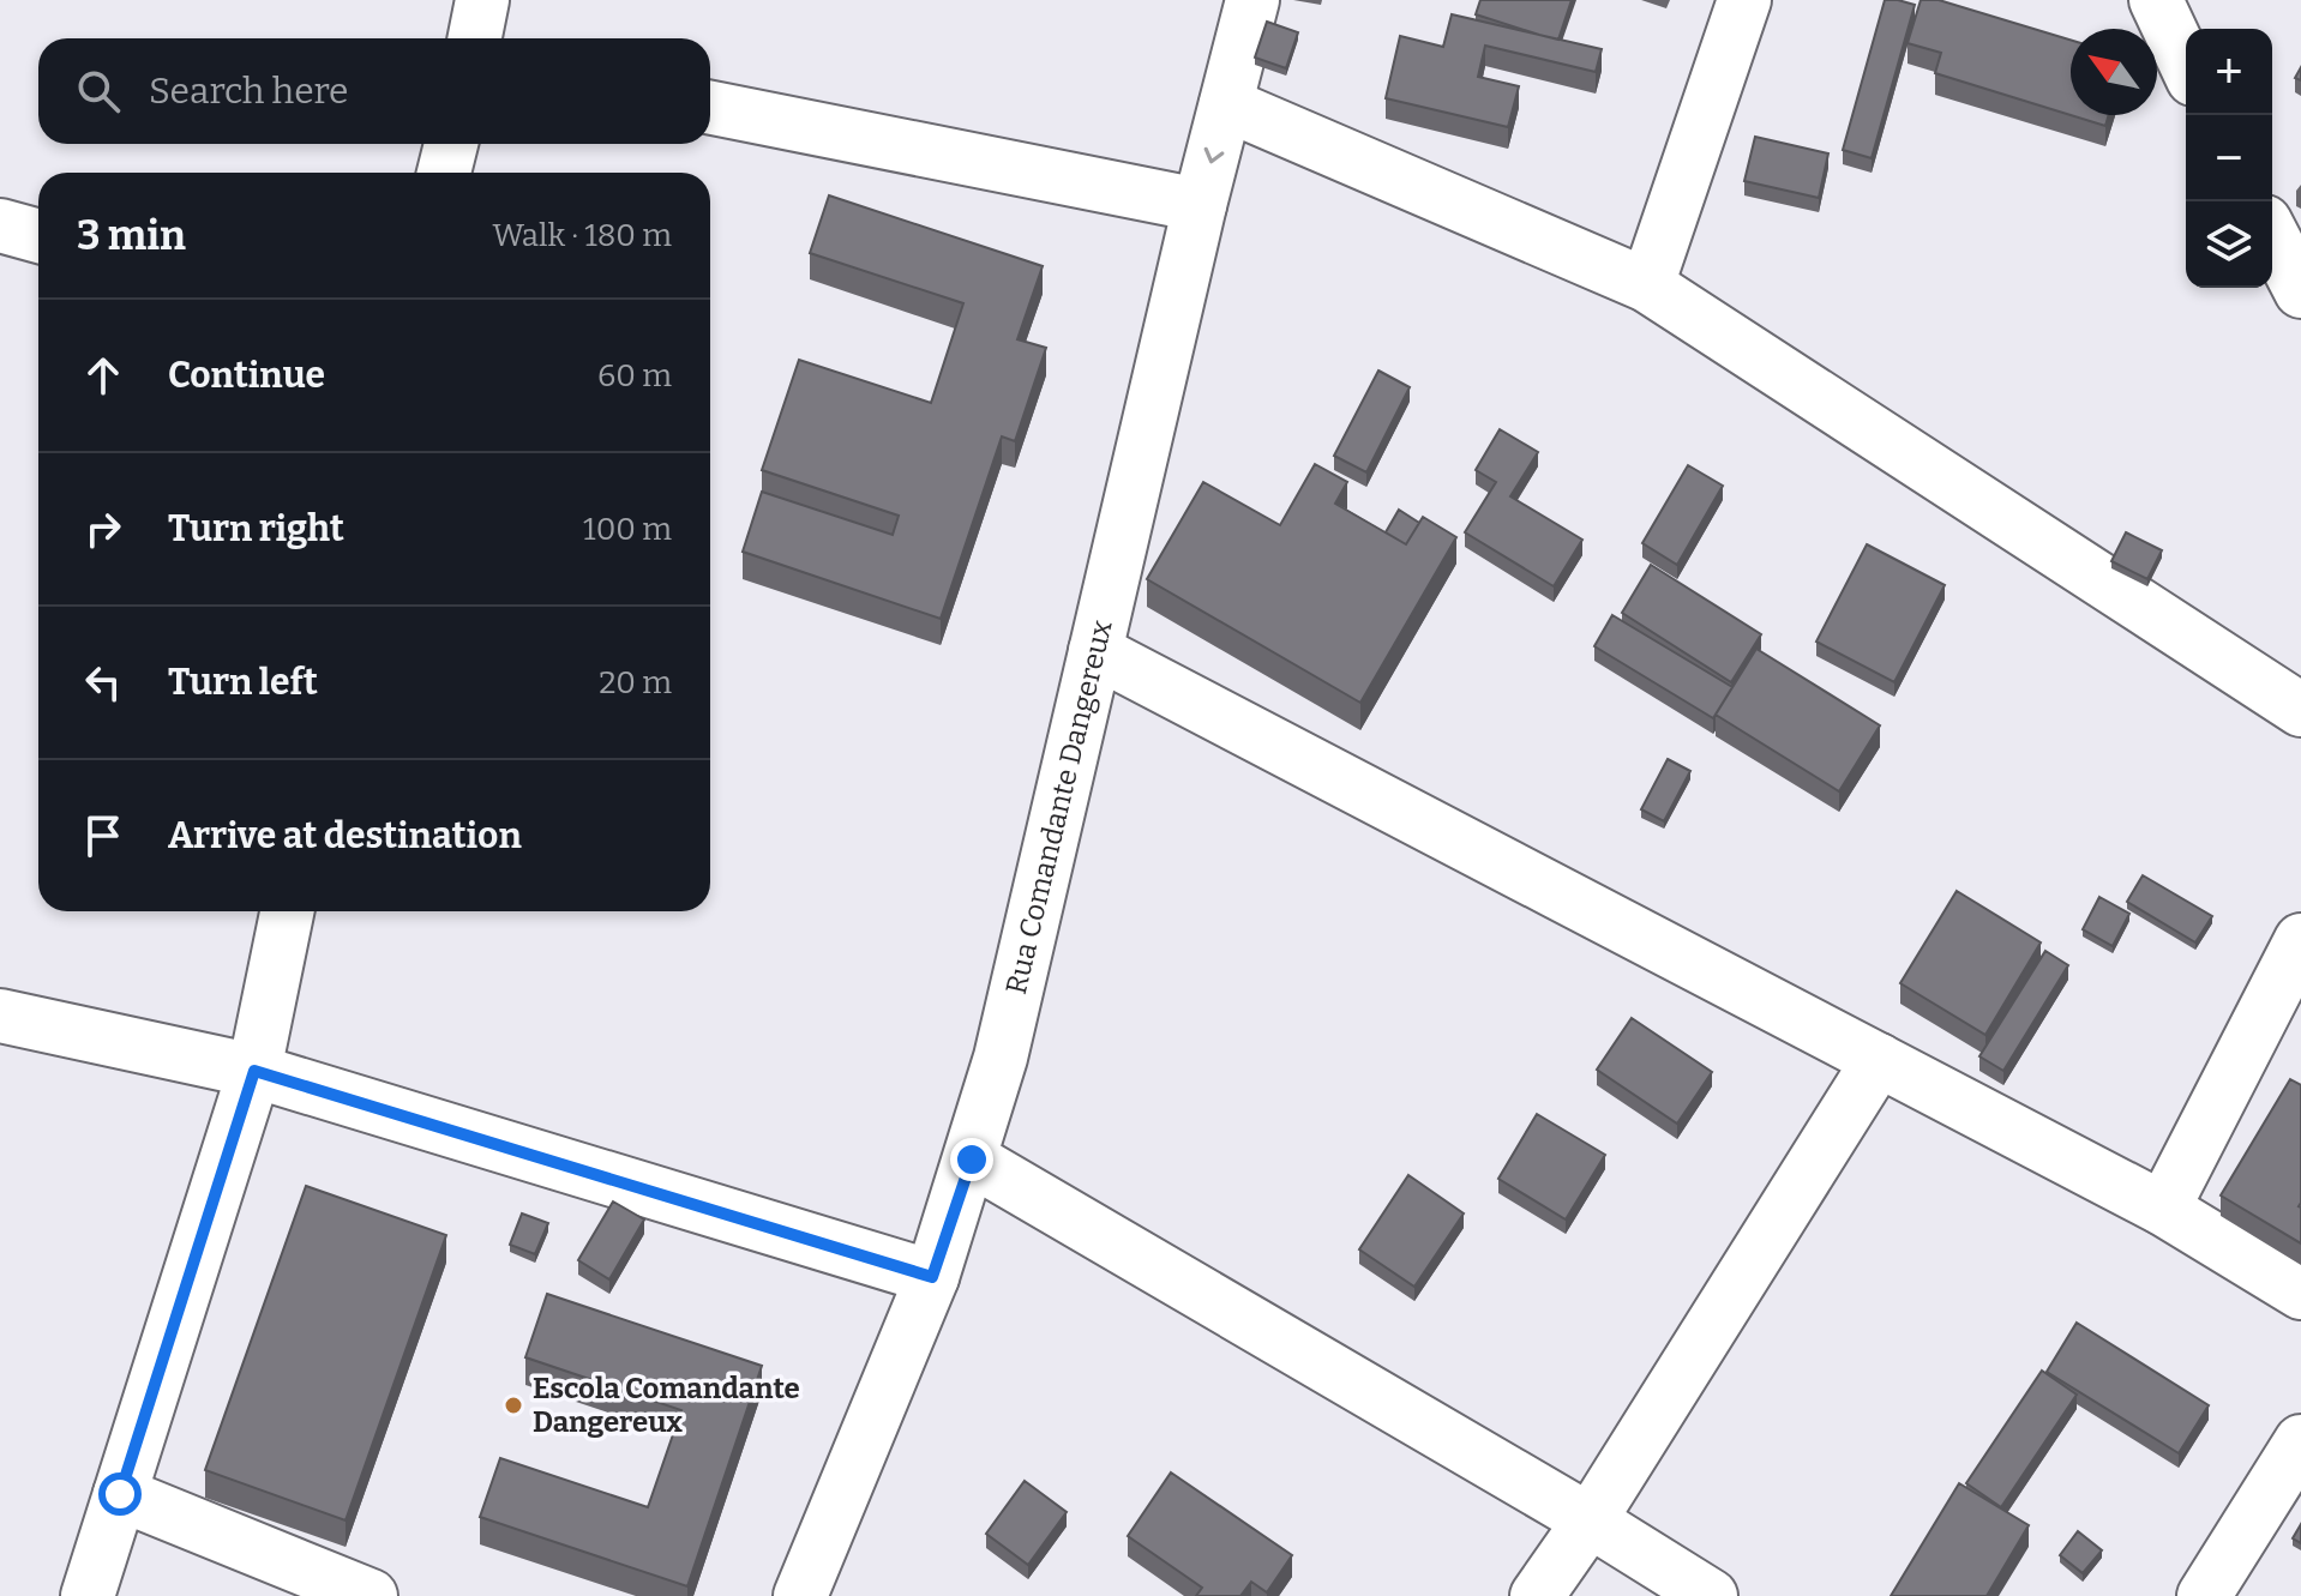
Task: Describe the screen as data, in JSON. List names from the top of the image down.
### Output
{
  "streets": {
    "street": ["Rua Comandante Dangereux"]
  },
  "places": ["Escola Comandante Dangereux"],
  "north": "top left",
  "page": {
    "map_buttons": ["+", "−"],
    "search": "Search here",
    "heading": ["3 min", "Walk · 180 m"],
    "list": [
      ["Continue", "60 m"],
      ["Turn right", "100 m"],
      ["Turn left", "20 m"],
      "Arrive at destination"
    ]
  }
}
